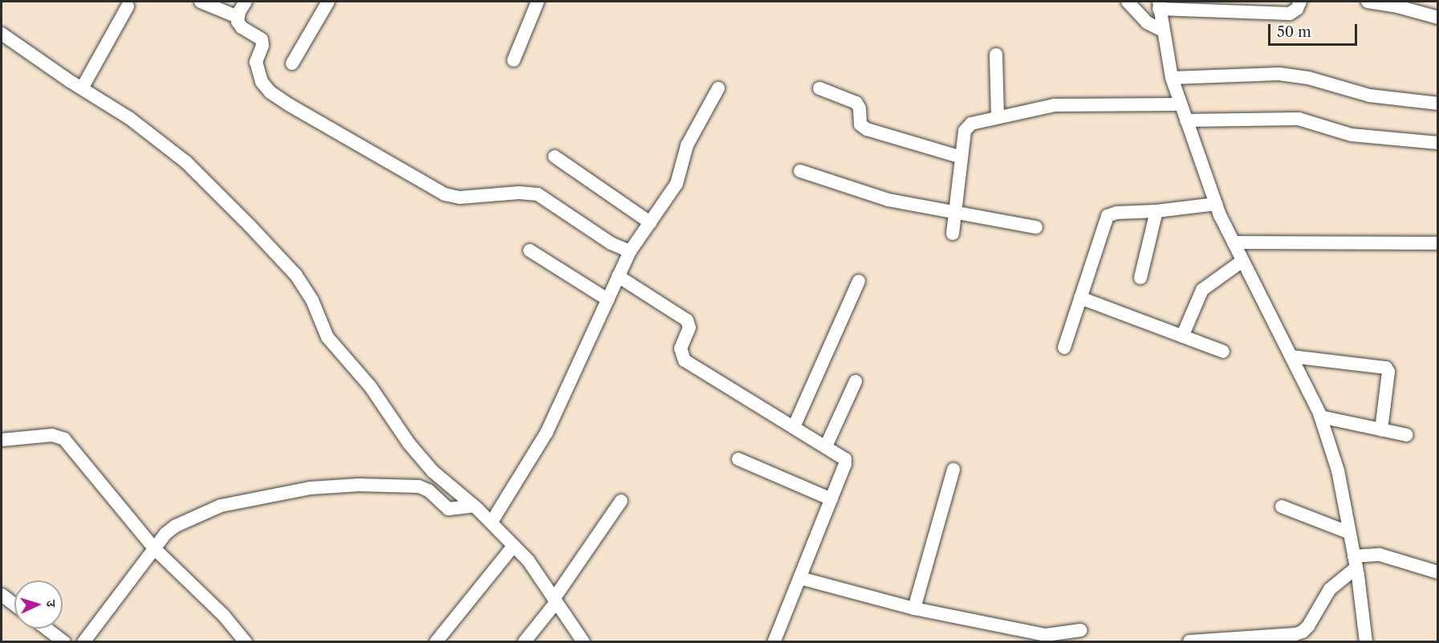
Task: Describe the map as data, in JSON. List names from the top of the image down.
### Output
{
  "scale_bar": "50 m",
  "north": "right"
}
